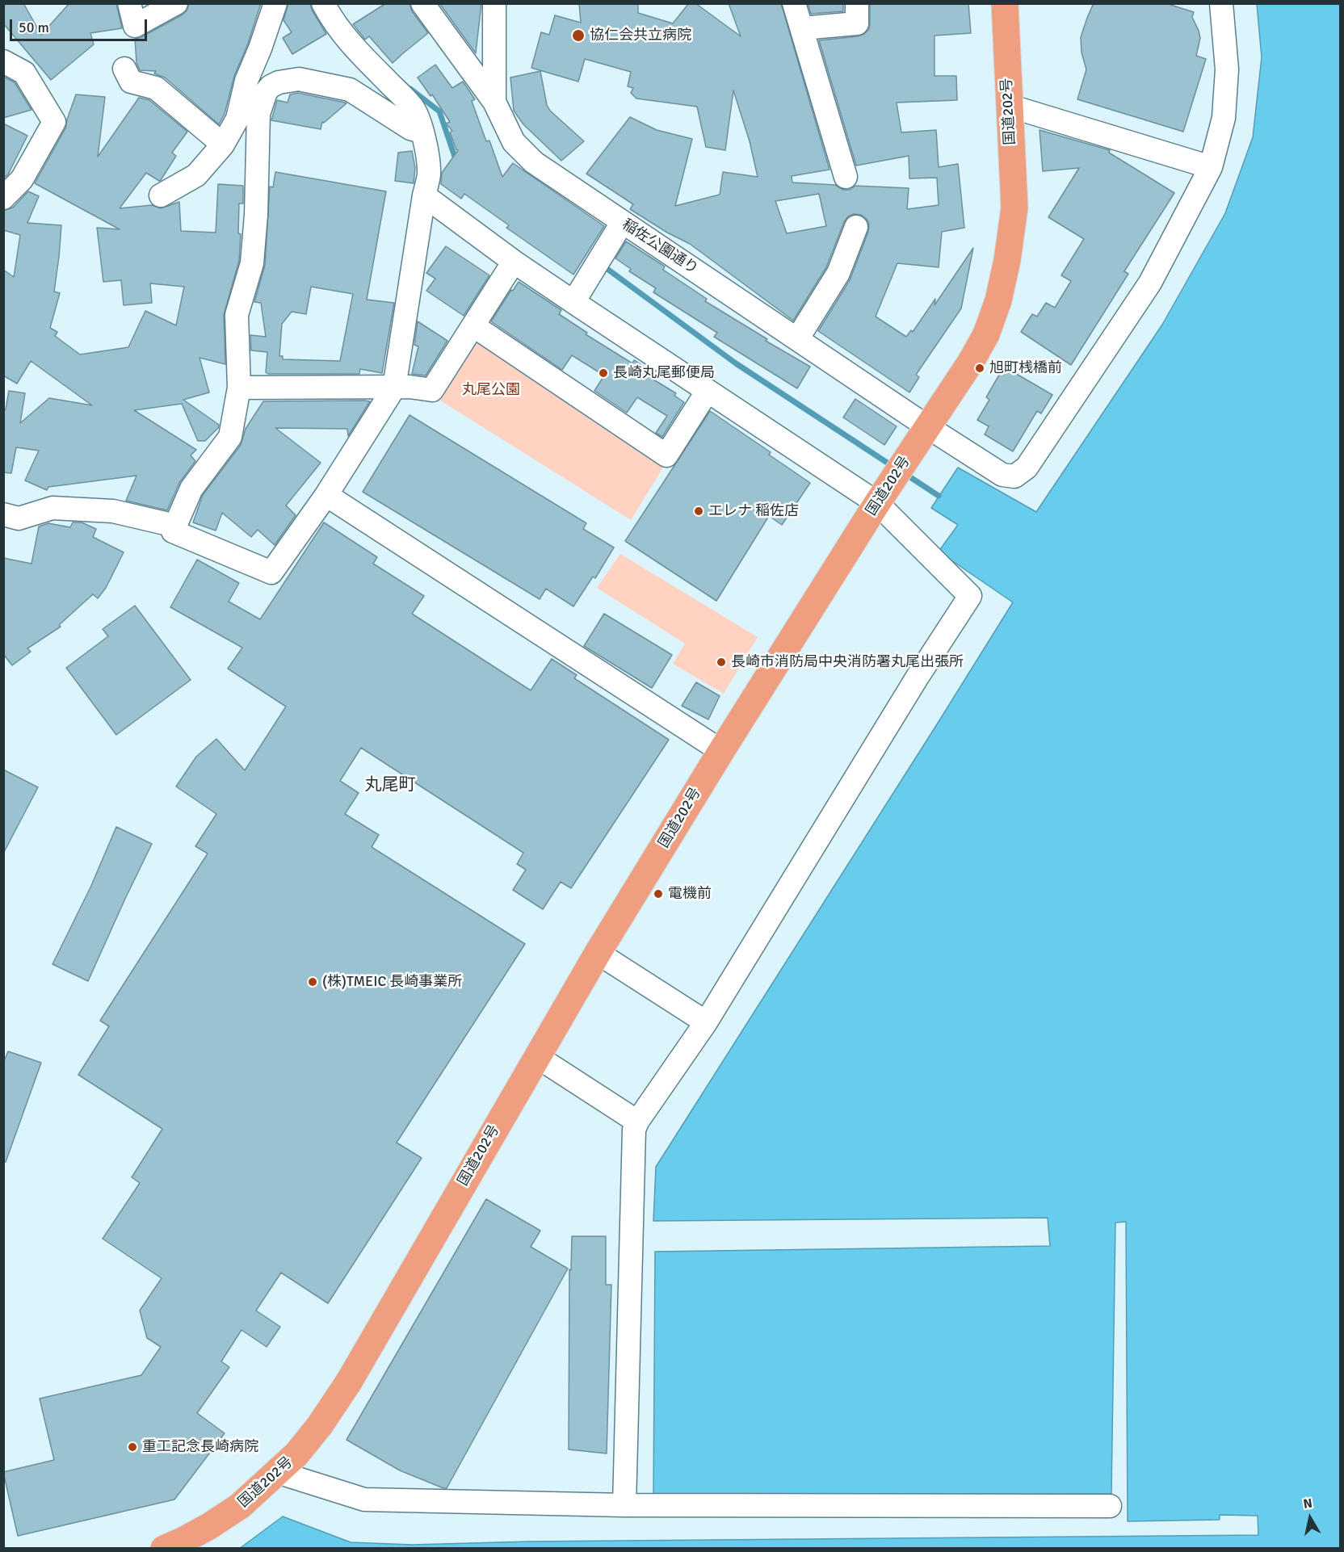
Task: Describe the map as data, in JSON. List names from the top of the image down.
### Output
{
  "streets": {
    "highway": ["国道202号"],
    "street": ["稲佐公園通り"]
  },
  "crossings": [
    ["国道202号", "稲佐公園通り"]
  ],
  "districts": ["丸尾町"],
  "parks": ["丸尾公園"],
  "places": [
    "協仁会共立病院",
    "旭町桟橋前",
    "長崎丸尾郵便局",
    "エレナ 稲佐店",
    "長崎市消防局中央消防署丸尾出張所",
    "電機前",
    "(株)TMEIC 長崎事業所",
    "重工記念長崎病院"
  ],
  "scale_bar": "50 m",
  "north": "top"
}
